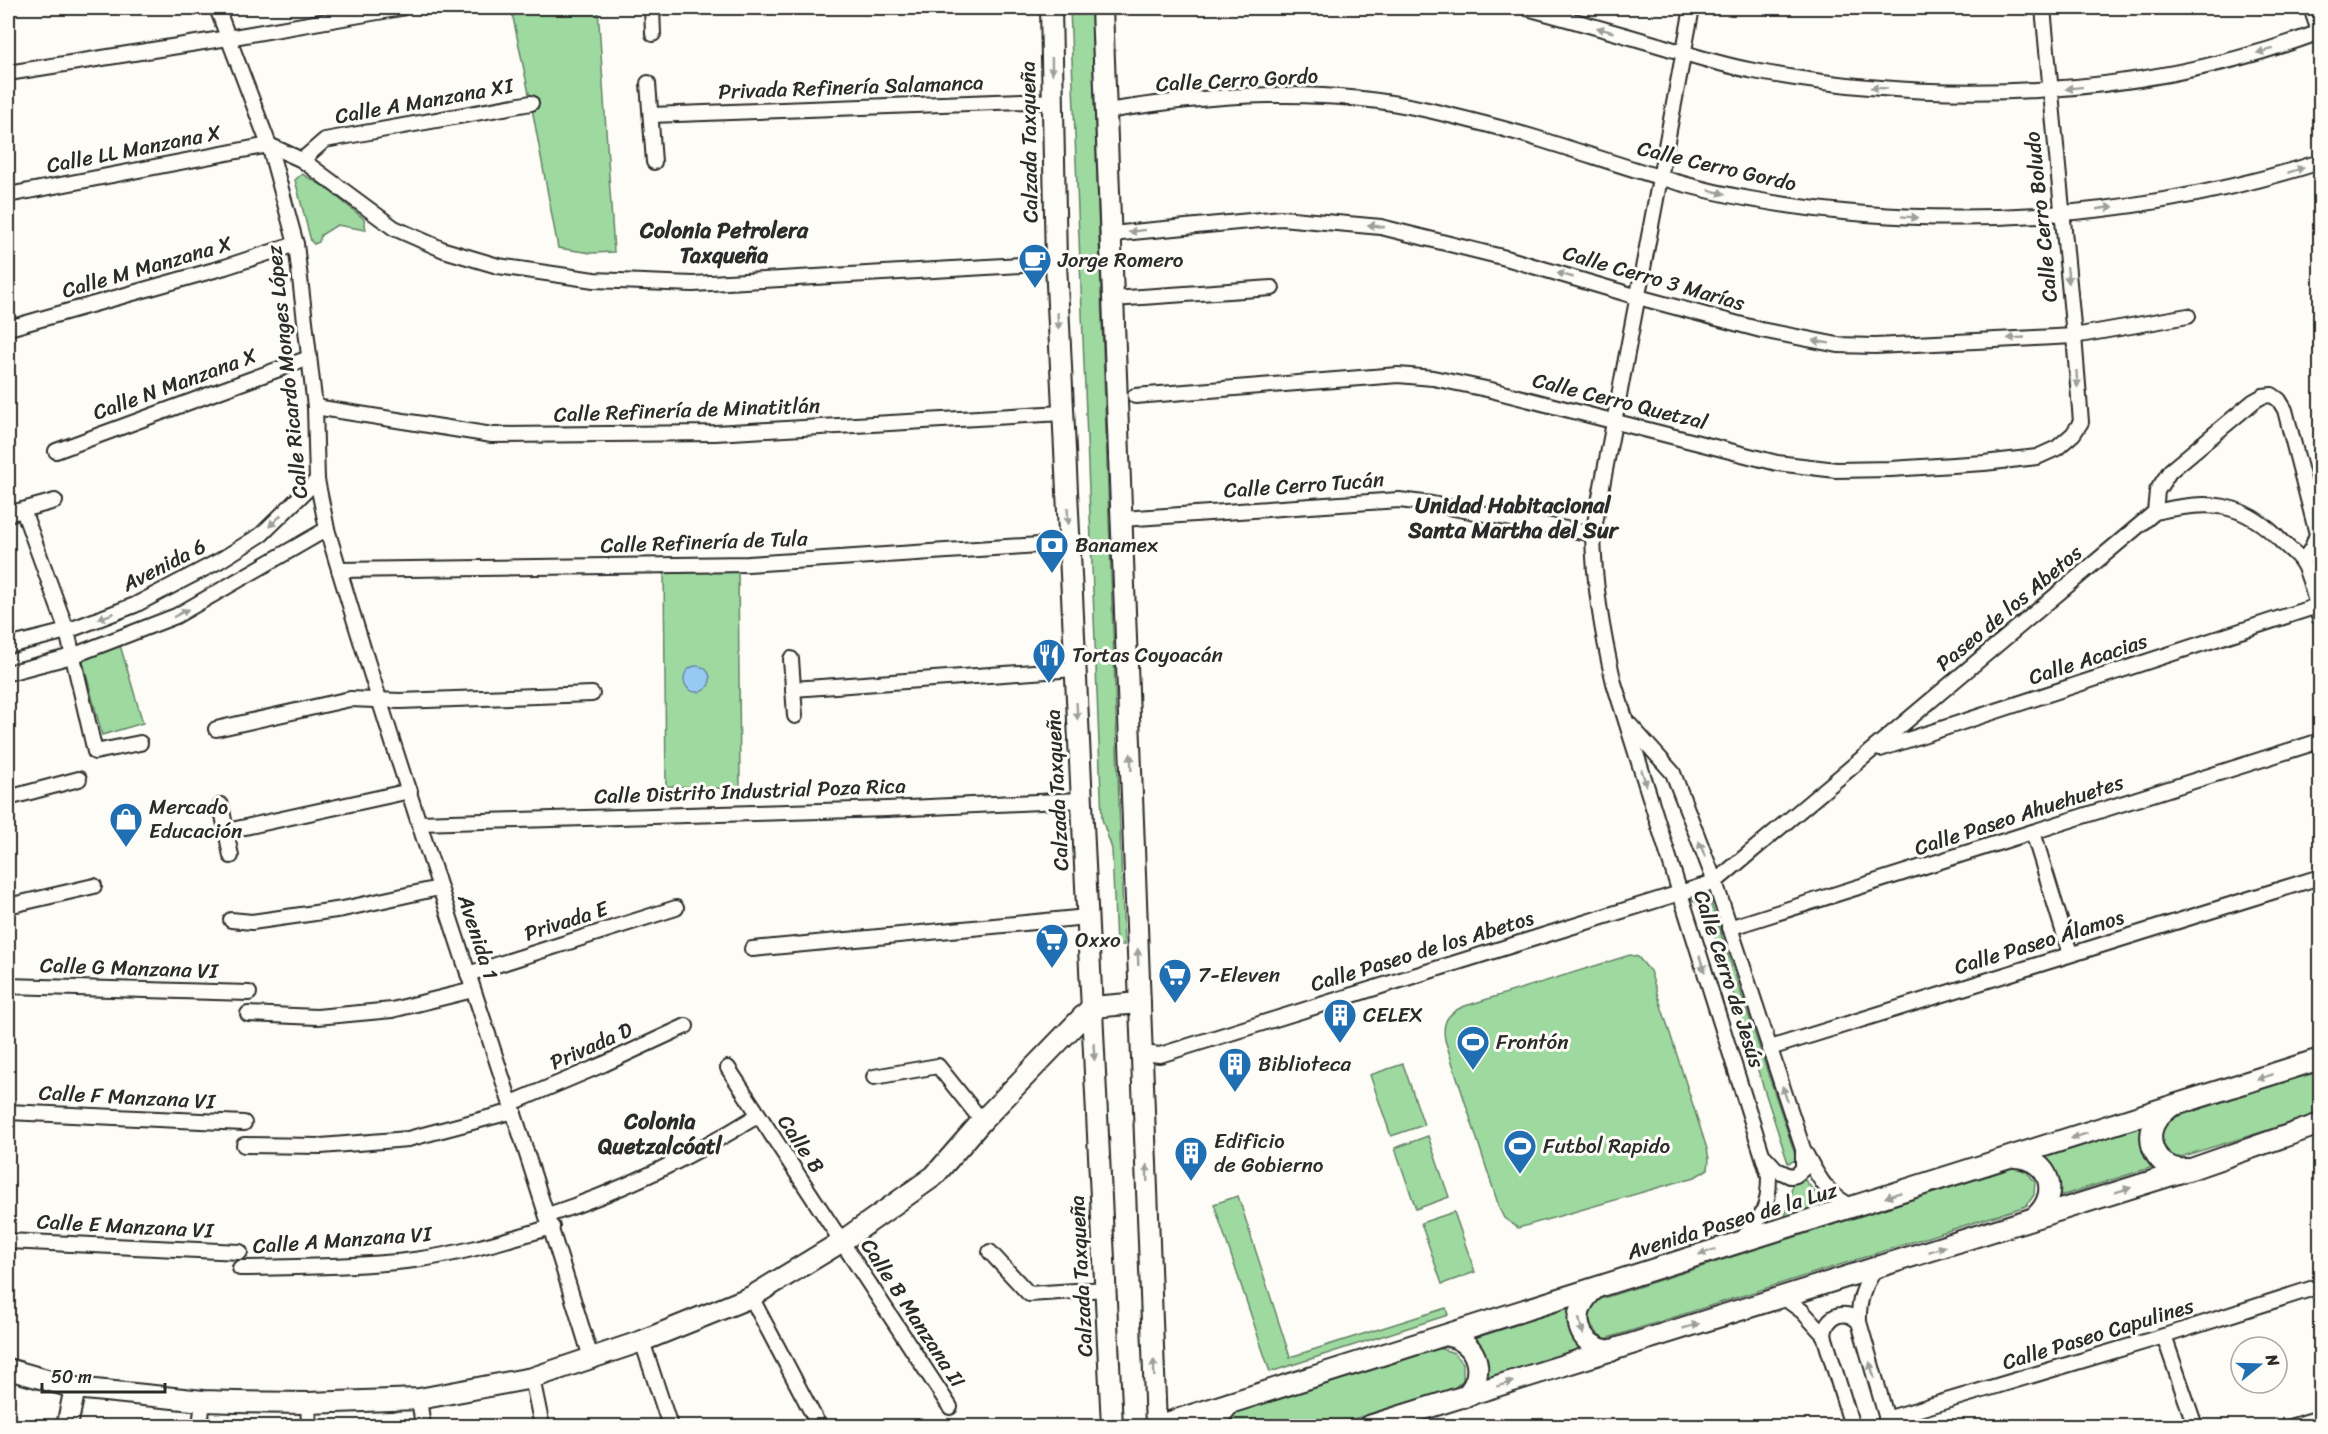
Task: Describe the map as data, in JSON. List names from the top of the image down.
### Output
{
  "streets": {
    "street": [
      "Calle Cerro Gordo",
      "Privada Refinería Salamanca",
      "Calle A Manzana XI",
      "Calzada Taxqueña",
      "Calle LL Manzana X",
      "Calle Cerro Boludo",
      "Calle M Manzana X",
      "Calle Cerro 3 Marías",
      "Calle Ricardo Monges López",
      "Calle N Manzana X",
      "Calle Cerro Quetzal",
      "Calle Refinería de Minatitlán",
      "Calle Cerro Tucán",
      "Calle Refinería de Tula",
      "Avenida 6",
      "Paseo de los Abetos",
      "Calle Acacias",
      "Calle Distrito Industrial Poza Rica",
      "Calle Paseo Ahuehuetes",
      "Privada E",
      "Avenida 1",
      "Calle Paseo Álamos",
      "Calle Paseo de los Abetos",
      "Calle G Manzana VI",
      "Calle Cerro de Jesús",
      "Privada D",
      "Calle F Manzana VI",
      "Calle B",
      "Avenida Paseo de la Luz",
      "Calle E Manzana VI",
      "Calle A Manzana VI",
      "Calle B Manzana II",
      "Calle Paseo Capulines"
    ]
  },
  "crossings": [
    ["Calle Cerro Gordo", "Calle Cerro Boludo"],
    ["Calle Cerro Gordo", "Calle Cerro de Jesús"],
    ["Privada Refinería Salamanca", "Calzada Taxqueña"],
    ["Calzada Taxqueña", "Calle Refinería de Minatitlán"],
    ["Calzada Taxqueña", "Calle Refinería de Tula"],
    ["Calzada Taxqueña", "Calle Distrito Industrial Poza Rica"],
    ["Calle LL Manzana X", "Calle Ricardo Monges López"],
    ["Calle Cerro Boludo", "Calle Cerro 3 Marías"],
    ["Calle Cerro Boludo", "Calle Cerro Quetzal"],
    ["Calle M Manzana X", "Calle Ricardo Monges López"],
    ["Calle Cerro 3 Marías", "Calle Cerro de Jesús"],
    ["Calle Ricardo Monges López", "Calle N Manzana X"],
    ["Calle Ricardo Monges López", "Calle Refinería de Minatitlán"],
    ["Calle Ricardo Monges López", "Avenida 6"],
    ["Calle Ricardo Monges López", "Avenida 1"],
    ["Calle Cerro Quetzal", "Calle Cerro de Jesús"],
    ["Calle Cerro Tucán", "Calle Cerro de Jesús"],
    ["Calle Refinería de Tula", "Avenida 1"],
    ["Paseo de los Abetos", "Calle Acacias"],
    ["Paseo de los Abetos", "Calle Paseo de los Abetos"],
    ["Paseo de los Abetos", "Calle Cerro de Jesús"],
    ["Calle Distrito Industrial Poza Rica", "Avenida 1"],
    ["Calle Paseo Ahuehuetes", "Calle Cerro de Jesús"],
    ["Privada E", "Avenida 1"],
    ["Avenida 1", "Privada D"],
    ["Avenida 1", "Calle A Manzana VI"],
    ["Calle Paseo Álamos", "Calle Cerro de Jesús"],
    ["Calle Paseo de los Abetos", "Calle Cerro de Jesús"],
    ["Calle Cerro de Jesús", "Avenida Paseo de la Luz"],
    ["Calle B", "Calle A Manzana VI"],
    ["Calle B", "Calle B Manzana II"]
  ],
  "one_way": ["Calle Cerro Gordo", "Calle Cerro Boludo", "Calle Cerro 3 Marías"],
  "districts": ["Colonia Petrolera Taxqueña", "Unidad Habitacional Santa Martha del Sur", "Colonia Quetzalcóatl"],
  "places": {
    "cafe": ["Jorge Romero"],
    "bank": ["Banamex"],
    "restaurant": ["Tortas Coyoacán"],
    "shop": ["Mercado Educación"],
    "supermarket": ["Oxxo", "7-Eleven"],
    "building": ["CELEX", "Biblioteca", "Edificio de Gobierno"],
    "sports": ["Frontón", "Futbol Rapido"]
  },
  "scale_bar": "50 m",
  "north": "right"
}
